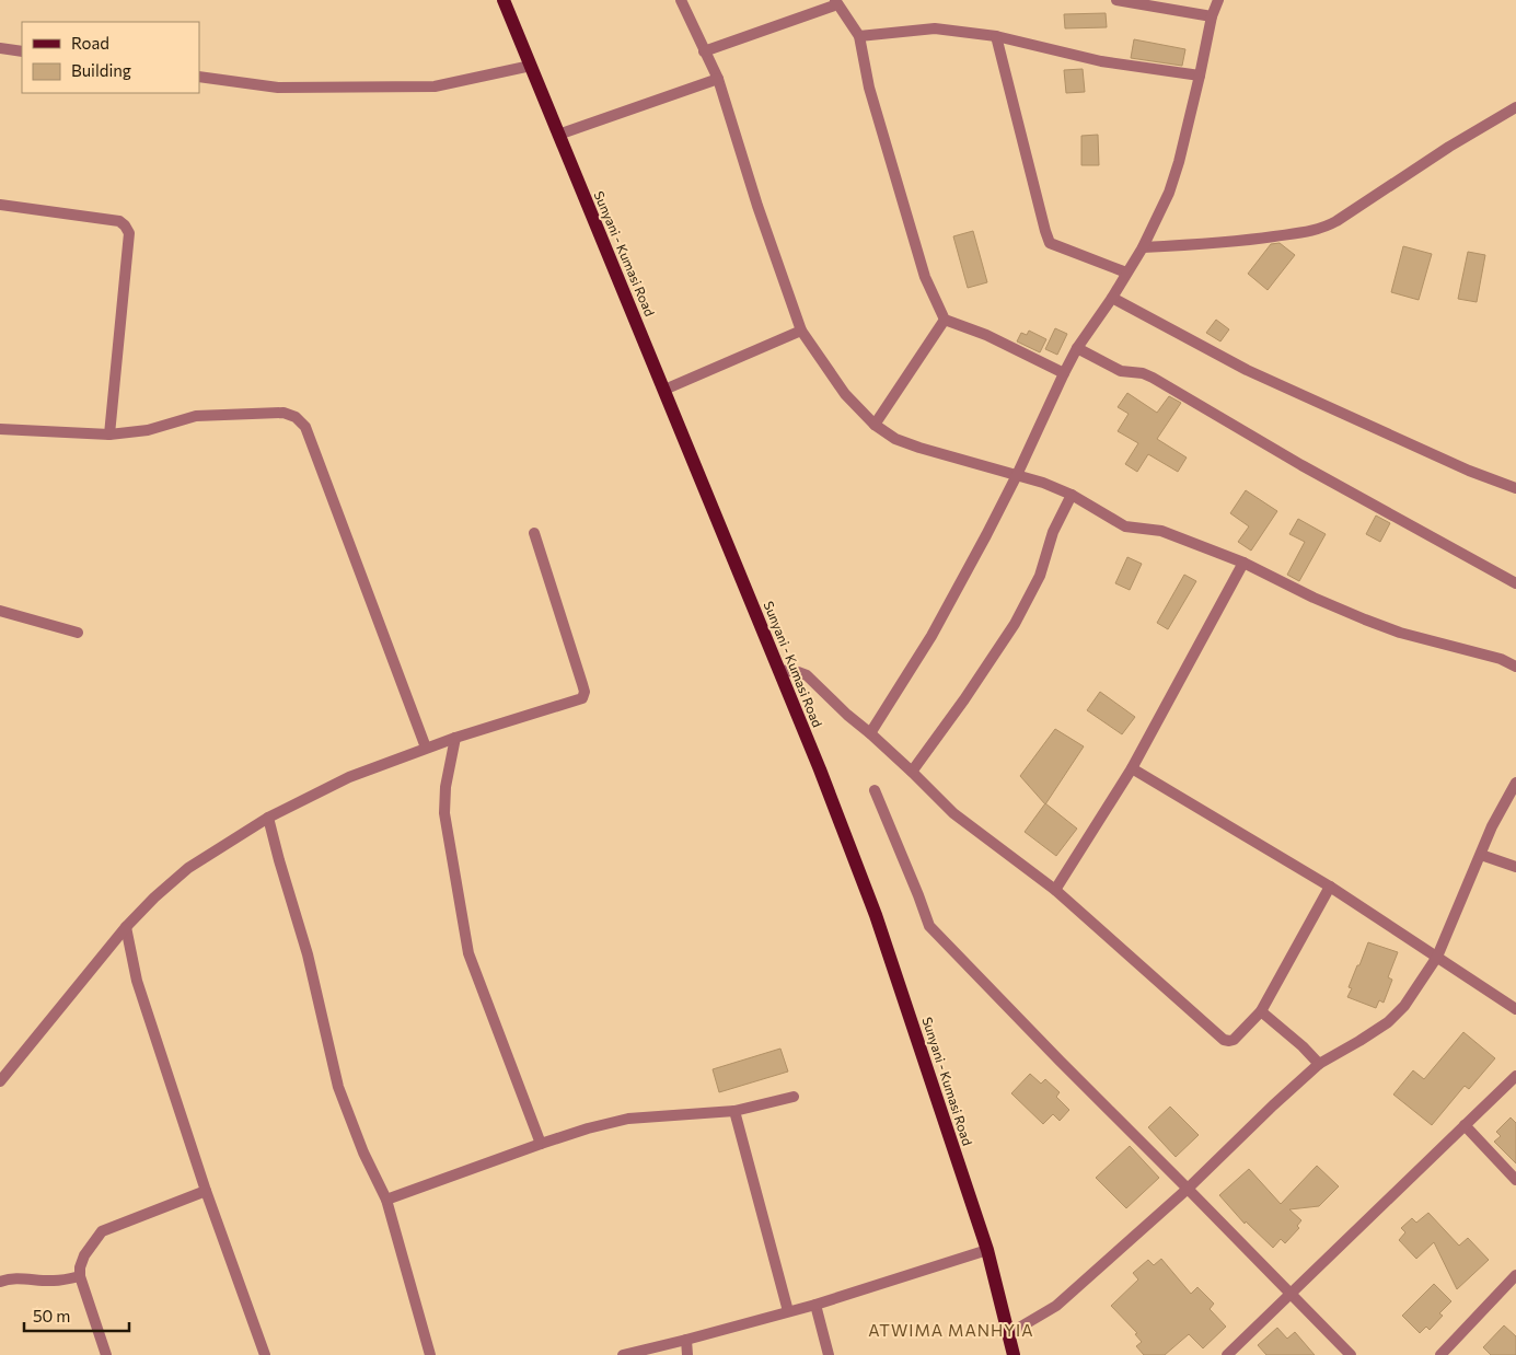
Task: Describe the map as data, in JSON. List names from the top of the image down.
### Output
{
  "streets": {
    "main road": ["Sunyani - Kumasi Road"]
  },
  "districts": ["ATWIMA MANHYIA"],
  "legend": ["Road", "Building"],
  "scale_bar": "50 m"
}
